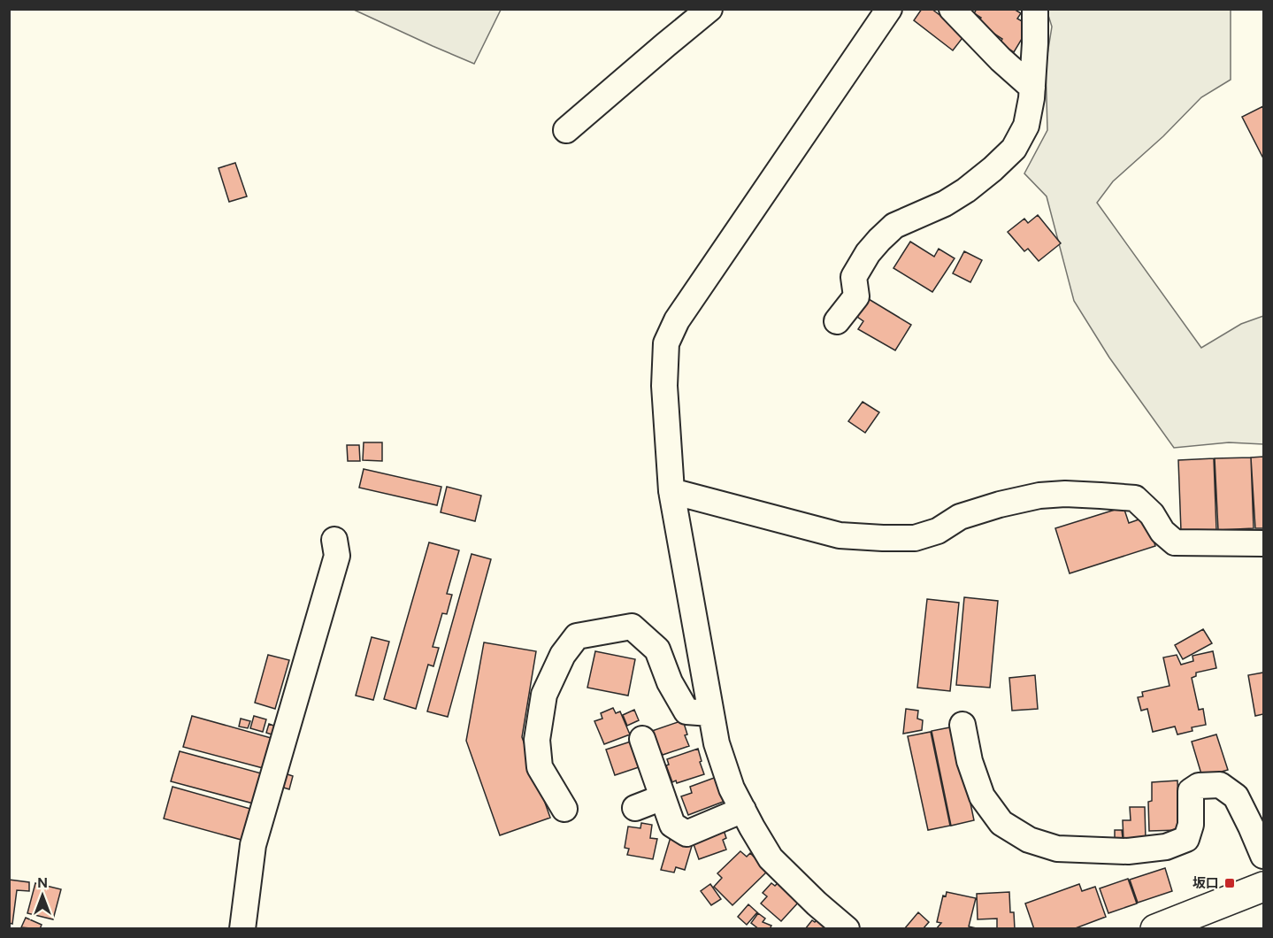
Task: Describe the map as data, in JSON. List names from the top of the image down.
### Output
{
  "places": {
    "transit": ["坂口"]
  },
  "north": "top"
}
